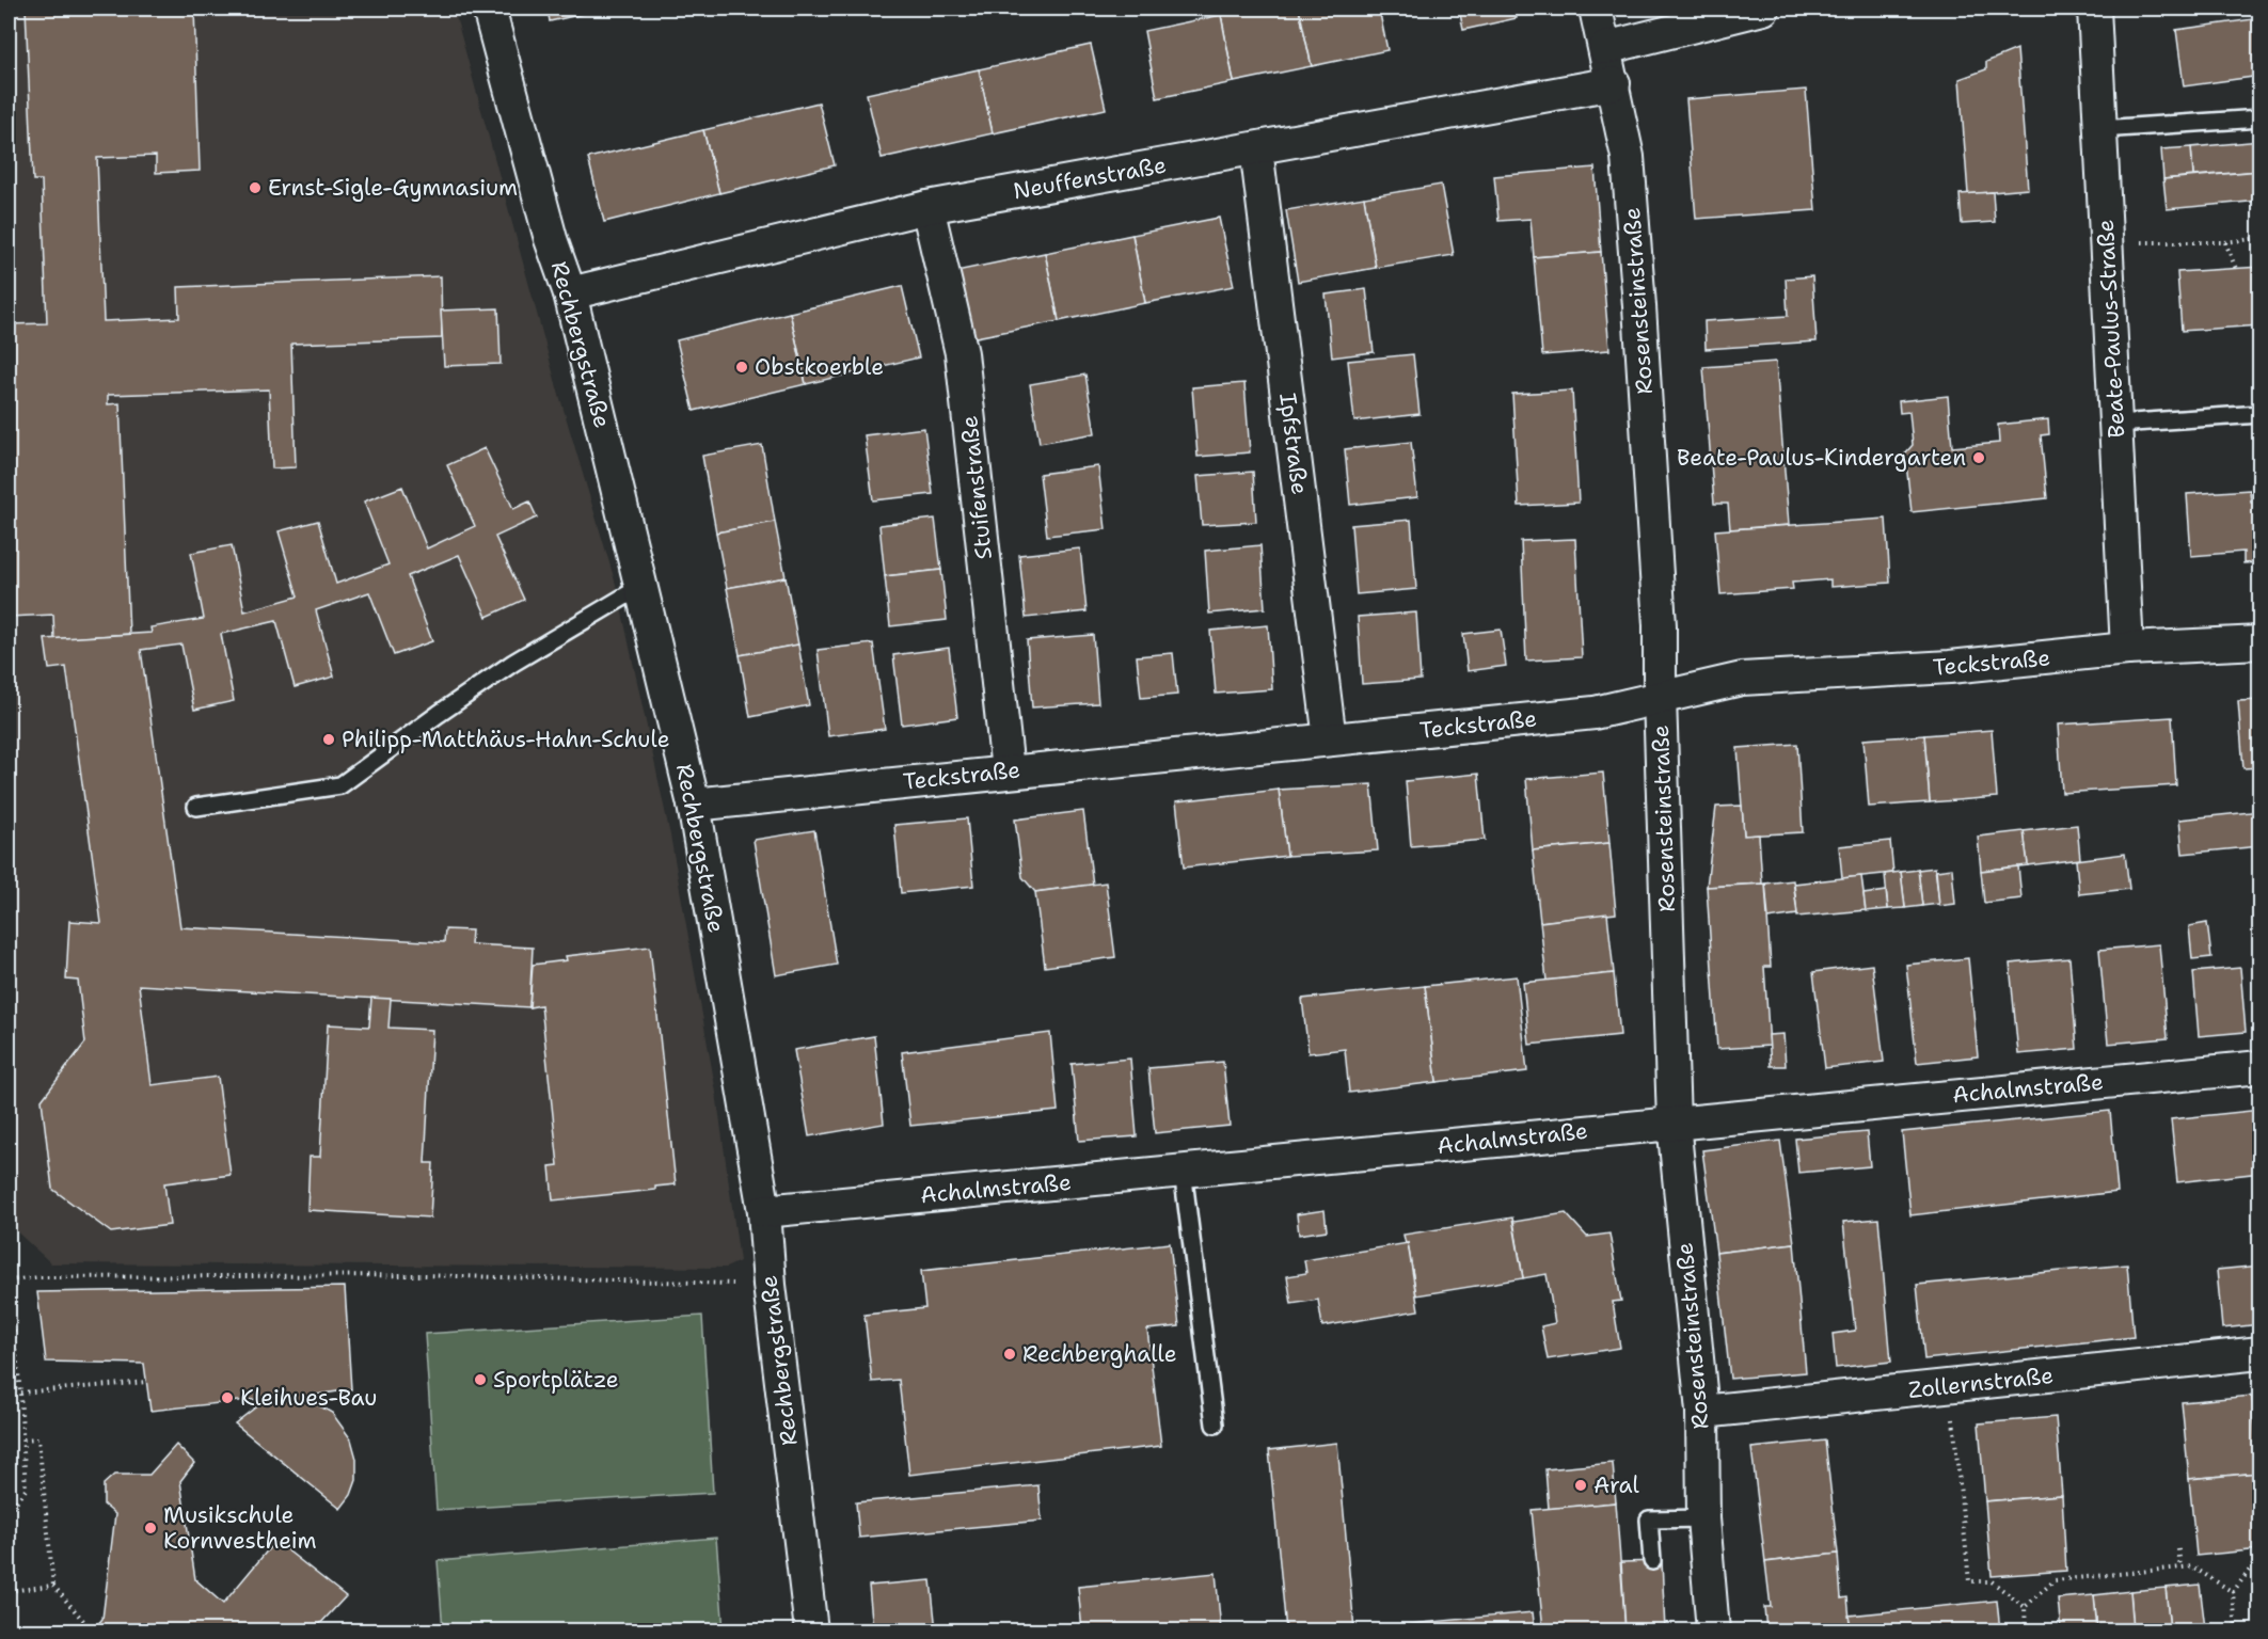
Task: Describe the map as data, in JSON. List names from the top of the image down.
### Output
{
  "streets": {
    "street": [
      "Neuffenstraße",
      "Rosensteinstraße",
      "Beate-Paulus-Straße",
      "Rechbergstraße",
      "Ipfstraße",
      "Stuifenstraße",
      "Teckstraße",
      "Achalmstraße",
      "Zollernstraße"
    ]
  },
  "crossings": [
    ["Neuffenstraße", "Rosensteinstraße"],
    ["Neuffenstraße", "Rechbergstraße"],
    ["Neuffenstraße", "Ipfstraße"],
    ["Neuffenstraße", "Stuifenstraße"],
    ["Rosensteinstraße", "Teckstraße"],
    ["Rosensteinstraße", "Achalmstraße"],
    ["Rosensteinstraße", "Zollernstraße"],
    ["Beate-Paulus-Straße", "Teckstraße"],
    ["Rechbergstraße", "Teckstraße"],
    ["Rechbergstraße", "Achalmstraße"],
    ["Ipfstraße", "Teckstraße"],
    ["Stuifenstraße", "Teckstraße"]
  ],
  "places": [
    "Ernst-Sigle-Gymnasium",
    "Obstkoerble",
    "Beate-Paulus-Kindergarten",
    "Philipp-Matthäus-Hahn-Schule",
    "Rechberghalle",
    "Sportplätze",
    "Kleihues-Bau",
    "Aral",
    "Musikschule Kornwestheim"
  ]
}
